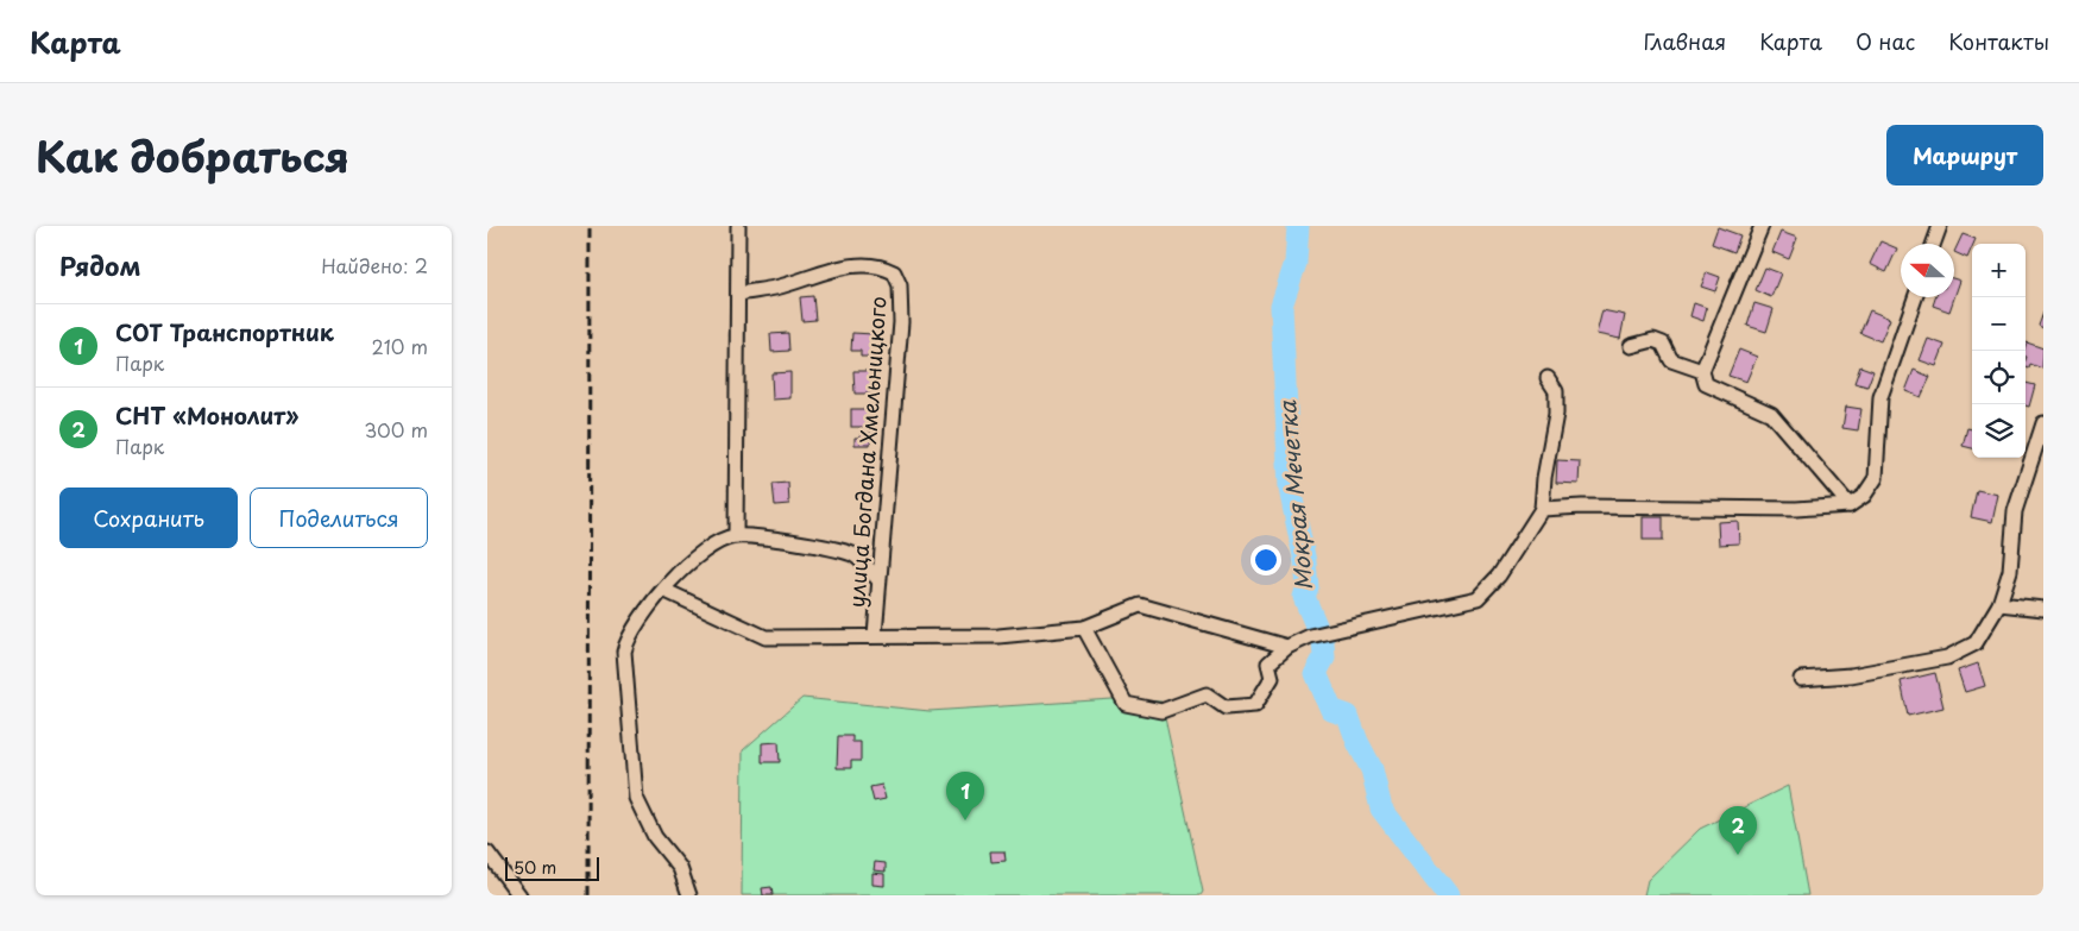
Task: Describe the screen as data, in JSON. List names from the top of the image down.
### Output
{
  "streets": {
    "street": ["улица Богдана Хмельницкого"]
  },
  "water": ["Мокрая Мечетка"],
  "scale_bar": "50 m",
  "north": "left",
  "page": {
    "header": "Карта",
    "nav": [
      "Главная",
      "Карта",
      "О нас",
      "Контакты"
    ],
    "title": "Как добраться",
    "buttons": [
      "Маршрут",
      ["Сохранить", "Поделиться"]
    ],
    "heading": ["Рядом", "Найдено: 2"],
    "map_buttons": ["+", "−"],
    "list": [
      {
        "mark": "1",
        "name": "СОТ Транспортник",
        "note": "Парк",
        "value": "210 m"
      },
      {
        "mark": "2",
        "name": "СНТ «Монолит»",
        "note": "Парк",
        "value": "300 m"
      }
    ],
    "pins": ["1", "2"],
    "scale": "50 m"
  }
}
